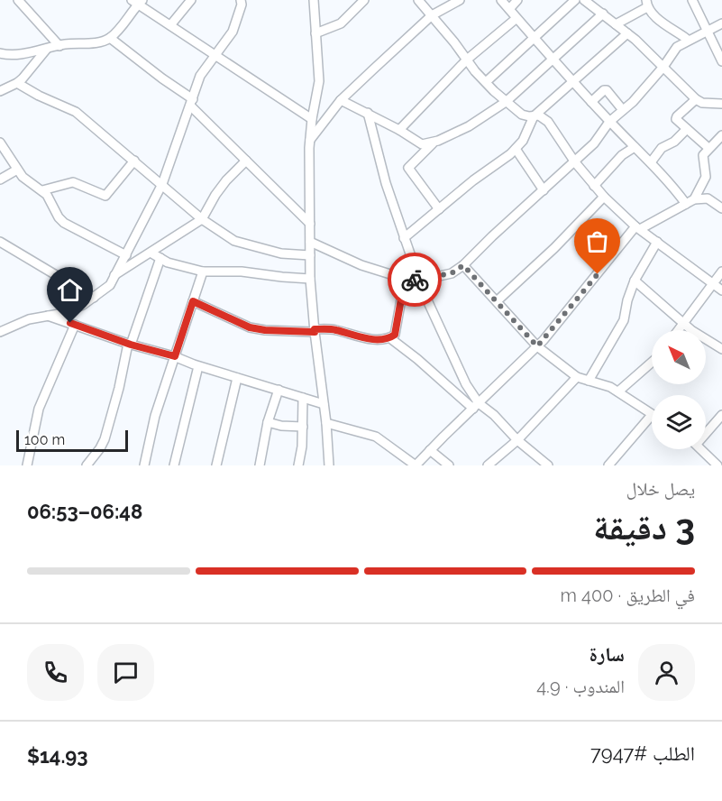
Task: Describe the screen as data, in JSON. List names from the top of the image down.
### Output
{
  "scale_bar": "100 m",
  "north": "top left",
  "page": {
    "scale": "100 m",
    "heading": ["3 دقيقة", "يصل خلال", "06:48–06:53"],
    "panel": [
      "سارة",
      "المندوب · 4.9",
      "الطلب #7947",
      "$14.93"
    ],
    "bar": "في الطريق · 400 m"
  }
}
